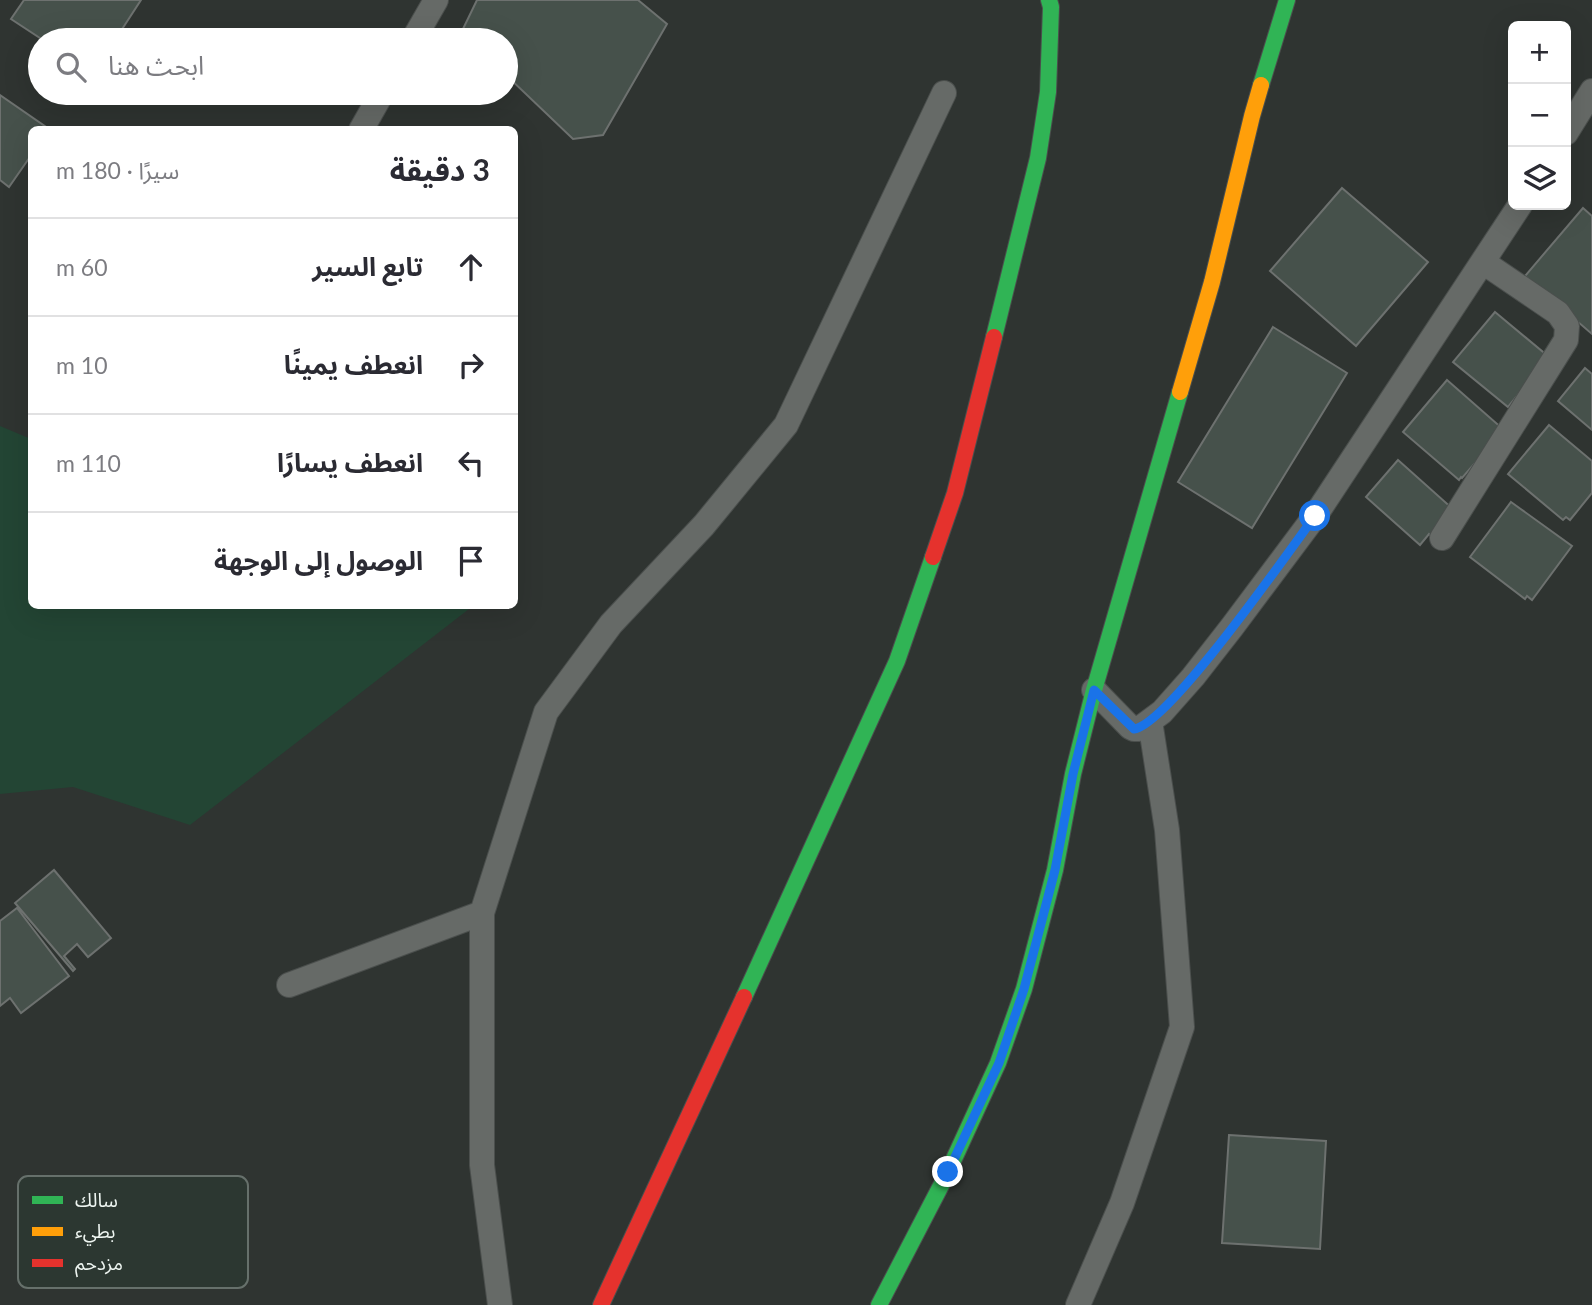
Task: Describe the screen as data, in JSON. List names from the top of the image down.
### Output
{
  "legend": ["سالك", "بطيء", "مزدحم"],
  "page": {
    "map_buttons": ["+", "−"],
    "search": "ابحث هنا",
    "heading": ["3 دقيقة", "سيرًا · 180 m"],
    "list": [
      ["تابع السير", "60 m"],
      ["انعطف يمينًا", "10 m"],
      ["انعطف يسارًا", "110 m"],
      "الوصول إلى الوجهة"
    ]
  }
}
